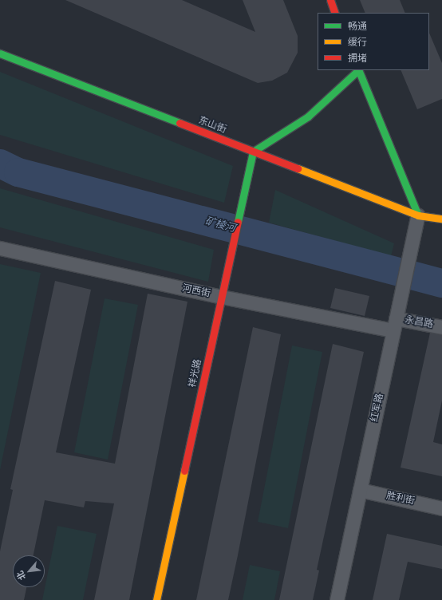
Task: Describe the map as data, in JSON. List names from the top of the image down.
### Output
{
  "streets": {
    "street": [
      "东山街",
      "河西街",
      "永昌路",
      "祥光路",
      "红军路",
      "胜利街"
    ]
  },
  "crossings": [
    ["东山街", "祥光路"],
    ["东山街", "红军路"],
    ["河西街", "永昌路"],
    ["河西街", "祥光路"],
    ["河西街", "红军路"],
    ["永昌路", "红军路"],
    ["红军路", "胜利街"]
  ],
  "water": ["矿棱河"],
  "legend": ["畅通", "缓行", "拥堵"],
  "north": "bottom left"
}
